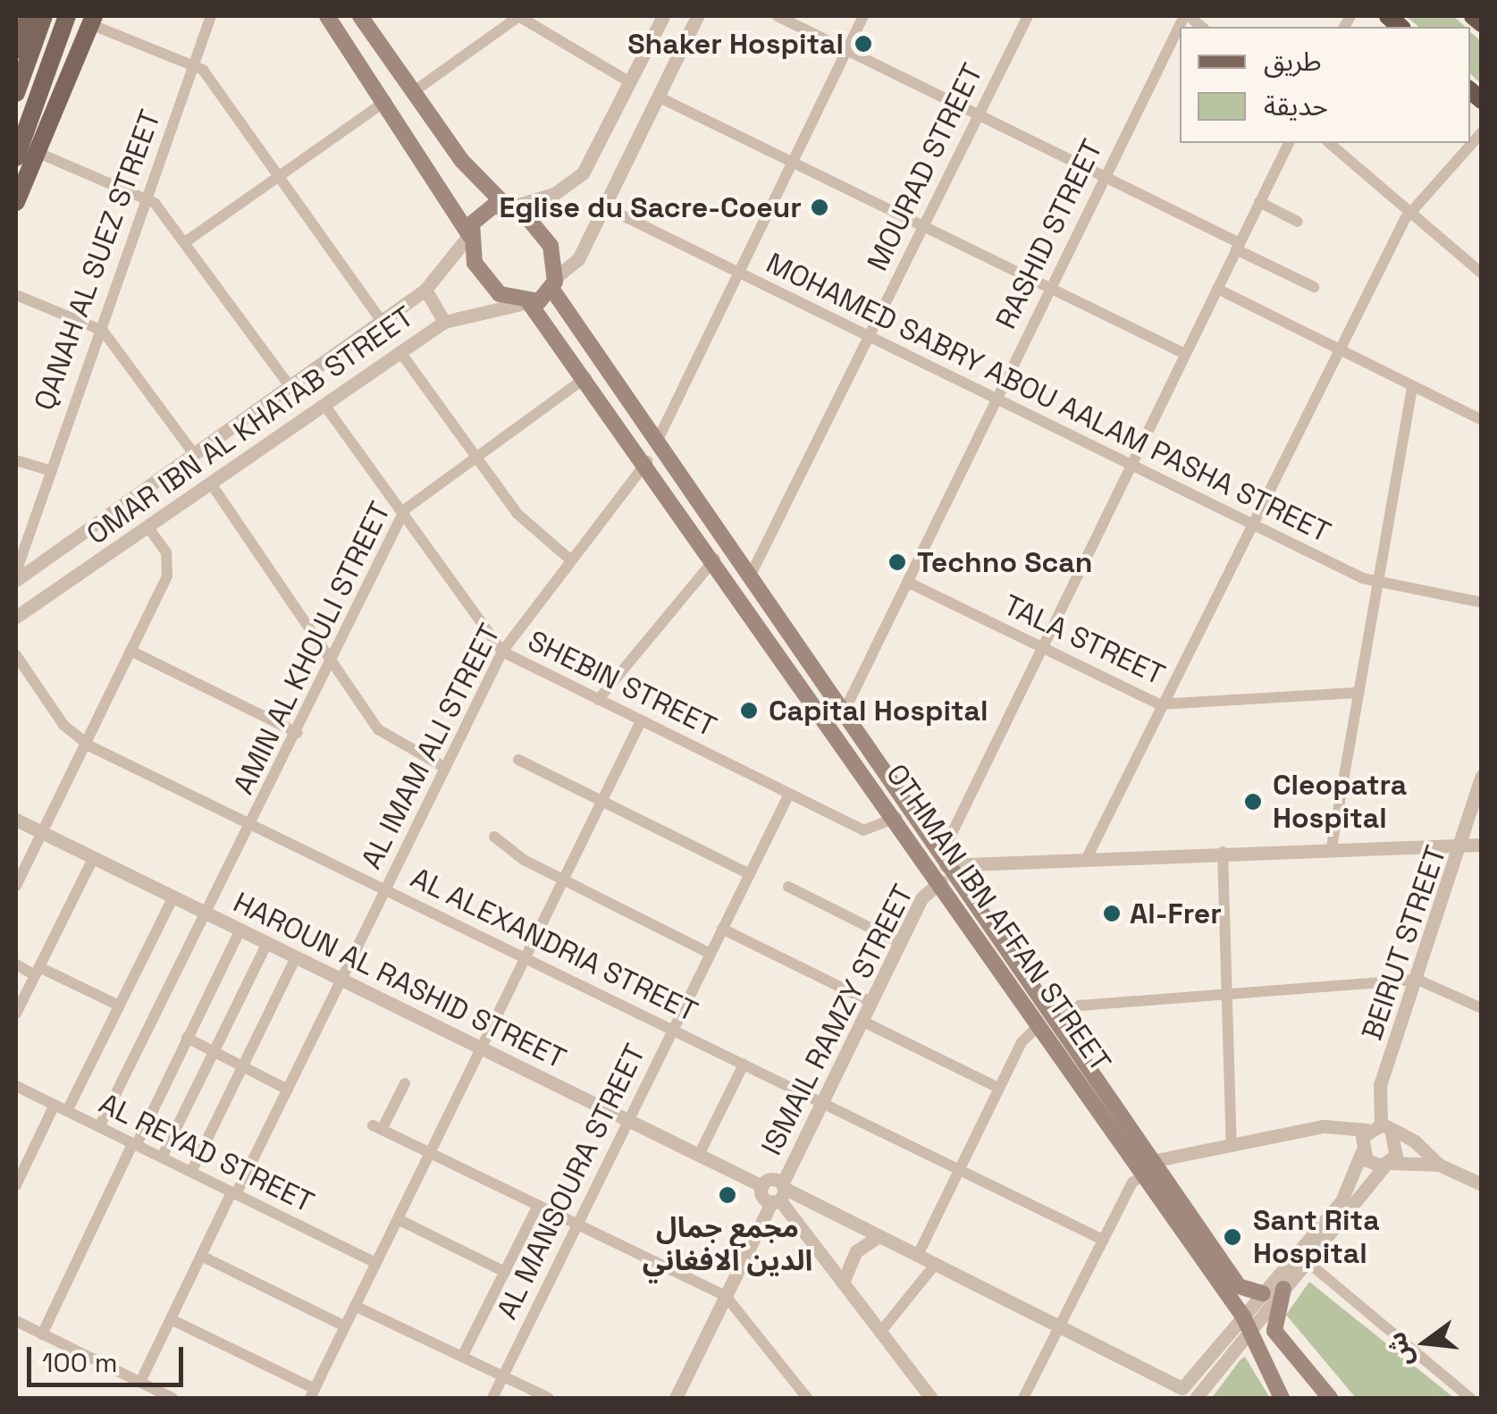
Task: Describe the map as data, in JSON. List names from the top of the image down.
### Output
{
  "streets": {
    "main road": ["OTHMAN IBN AFFAN STREET"],
    "street": [
      "MOURAD STREET",
      "RASHID STREET",
      "QANAH AL SUEZ STREET",
      "MOHAMED SABRY ABOU AALAM PASHA STREET",
      "OMAR IBN AL KHATAB STREET",
      "TALA STREET",
      "AMIN AL KHOULI STREET",
      "SHEBIN STREET",
      "AL IMAM ALI STREET",
      "BEIRUT STREET",
      "AL ALEXANDRIA STREET",
      "HAROUN AL RASHID STREET",
      "ISMAIL RAMZY STREET",
      "AL REYAD STREET",
      "AL MANSOURA STREET"
    ]
  },
  "crossings": [
    ["MOURAD STREET", "MOHAMED SABRY ABOU AALAM PASHA STREET"],
    ["MOURAD STREET", "OTHMAN IBN AFFAN STREET"],
    ["RASHID STREET", "MOHAMED SABRY ABOU AALAM PASHA STREET"],
    ["RASHID STREET", "TALA STREET"],
    ["RASHID STREET", "OTHMAN IBN AFFAN STREET"],
    ["MOHAMED SABRY ABOU AALAM PASHA STREET", "AL IMAM ALI STREET"],
    ["OMAR IBN AL KHATAB STREET", "SHEBIN STREET"],
    ["OMAR IBN AL KHATAB STREET", "OTHMAN IBN AFFAN STREET"],
    ["AMIN AL KHOULI STREET", "SHEBIN STREET"],
    ["AMIN AL KHOULI STREET", "OTHMAN IBN AFFAN STREET"],
    ["AMIN AL KHOULI STREET", "AL ALEXANDRIA STREET"],
    ["AMIN AL KHOULI STREET", "HAROUN AL RASHID STREET"],
    ["AMIN AL KHOULI STREET", "AL REYAD STREET"],
    ["SHEBIN STREET", "AL IMAM ALI STREET"],
    ["SHEBIN STREET", "OTHMAN IBN AFFAN STREET"],
    ["SHEBIN STREET", "AL MANSOURA STREET"],
    ["AL IMAM ALI STREET", "OTHMAN IBN AFFAN STREET"],
    ["AL IMAM ALI STREET", "AL ALEXANDRIA STREET"],
    ["AL IMAM ALI STREET", "HAROUN AL RASHID STREET"],
    ["AL IMAM ALI STREET", "AL REYAD STREET"],
    ["OTHMAN IBN AFFAN STREET", "ISMAIL RAMZY STREET"],
    ["AL ALEXANDRIA STREET", "ISMAIL RAMZY STREET"],
    ["AL ALEXANDRIA STREET", "AL MANSOURA STREET"],
    ["HAROUN AL RASHID STREET", "ISMAIL RAMZY STREET"],
    ["HAROUN AL RASHID STREET", "AL MANSOURA STREET"]
  ],
  "places": [
    "Shaker Hospital",
    "Eglise du Sacre-Coeur",
    "Techno Scan",
    "Capital Hospital",
    "Cleopatra Hospital",
    "Al-Frer",
    "مجمع جمال الدين الافغاني",
    "Sant Rita Hospital"
  ],
  "legend": ["طريق", "حديقة"],
  "scale_bar": "100 m",
  "north": "left"
}
